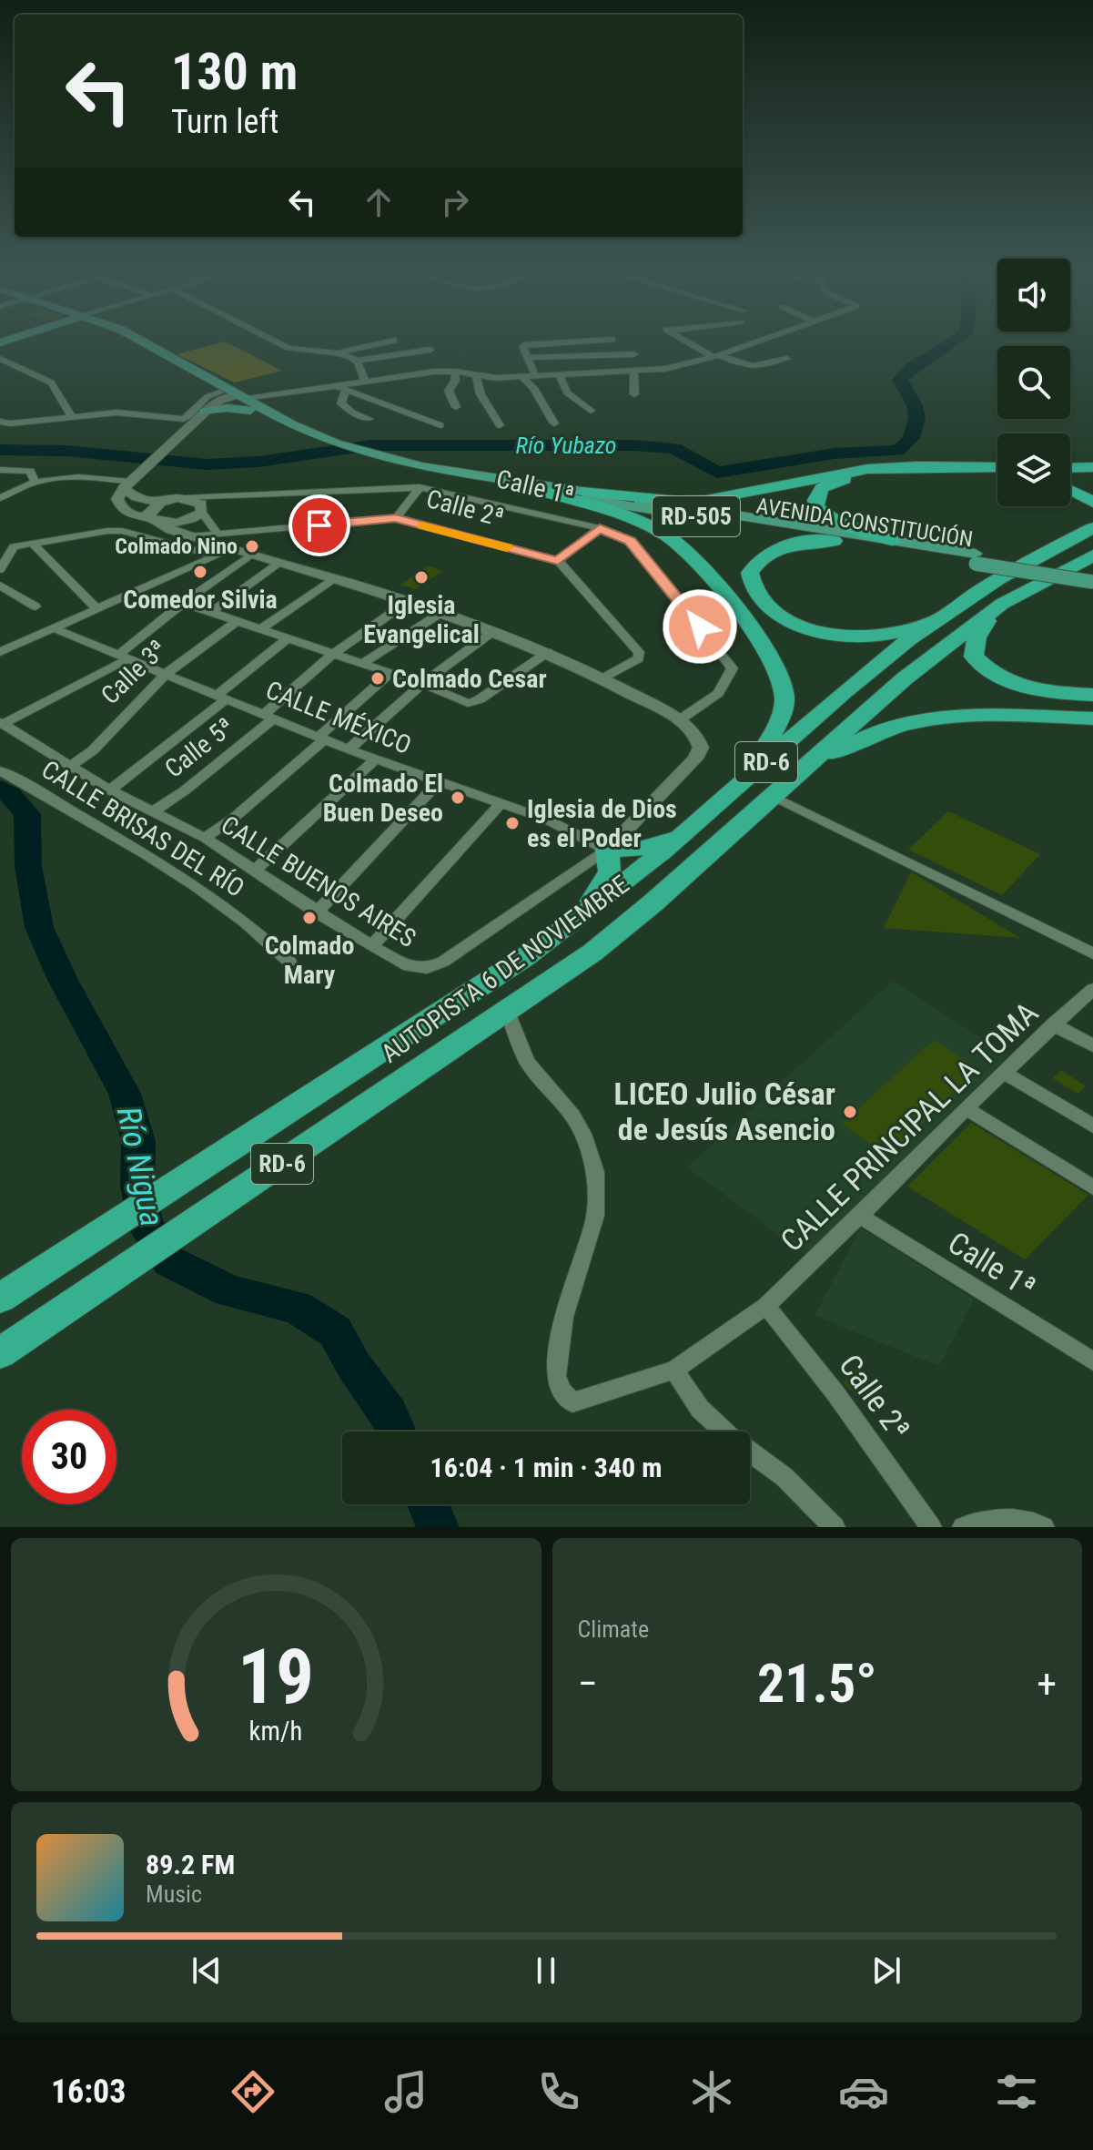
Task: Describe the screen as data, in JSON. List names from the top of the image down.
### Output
{
  "streets": {
    "highway": ["RD-6", "AUTOPISTA 6 DE NOVIEMBRE"],
    "main road": ["RD-505", "AVENIDA CONSTITUCIÓN"],
    "street": [
      "Calle 1ª",
      "Calle 2ª",
      "Calle 3ª",
      "CALLE MÉXICO",
      "Calle 5ª",
      "CALLE BRISAS DEL RÍO",
      "CALLE BUENOS AIRES",
      "CALLE PRINCIPAL LA TOMA"
    ]
  },
  "crossings": [
    ["Calle 1ª", "CALLE PRINCIPAL LA TOMA"],
    ["Calle 2ª", "CALLE PRINCIPAL LA TOMA"],
    ["RD-505", "AVENIDA CONSTITUCIÓN"],
    ["Calle 3ª", "CALLE MÉXICO"],
    ["Calle 3ª", "CALLE BUENOS AIRES"],
    ["CALLE MÉXICO", "Calle 5ª"],
    ["CALLE MÉXICO", "CALLE BUENOS AIRES"],
    ["Calle 5ª", "CALLE BUENOS AIRES"]
  ],
  "water": ["Río Yubazo", "Río Nigua"],
  "places": [
    "Colmado Nino",
    "Comedor Silvia",
    "Iglesia Evangelical",
    "Colmado Cesar",
    "Colmado El Buen Deseo",
    "Iglesia de Dios es el Poder",
    "Colmado Mary",
    "LICEO Julio César de Jesús Asencio"
  ],
  "page": {
    "turn": ["130 m", "Turn left"],
    "limit": "30",
    "trip": "16:04 · 1 min · 340 m",
    "tile": "Climate",
    "heat": ["−", "21.5°", "+"],
    "song": ["89.2 FM", "Music"],
    "tabs": "16:03",
    "gauge": ["19", "km/h"]
  }
}
